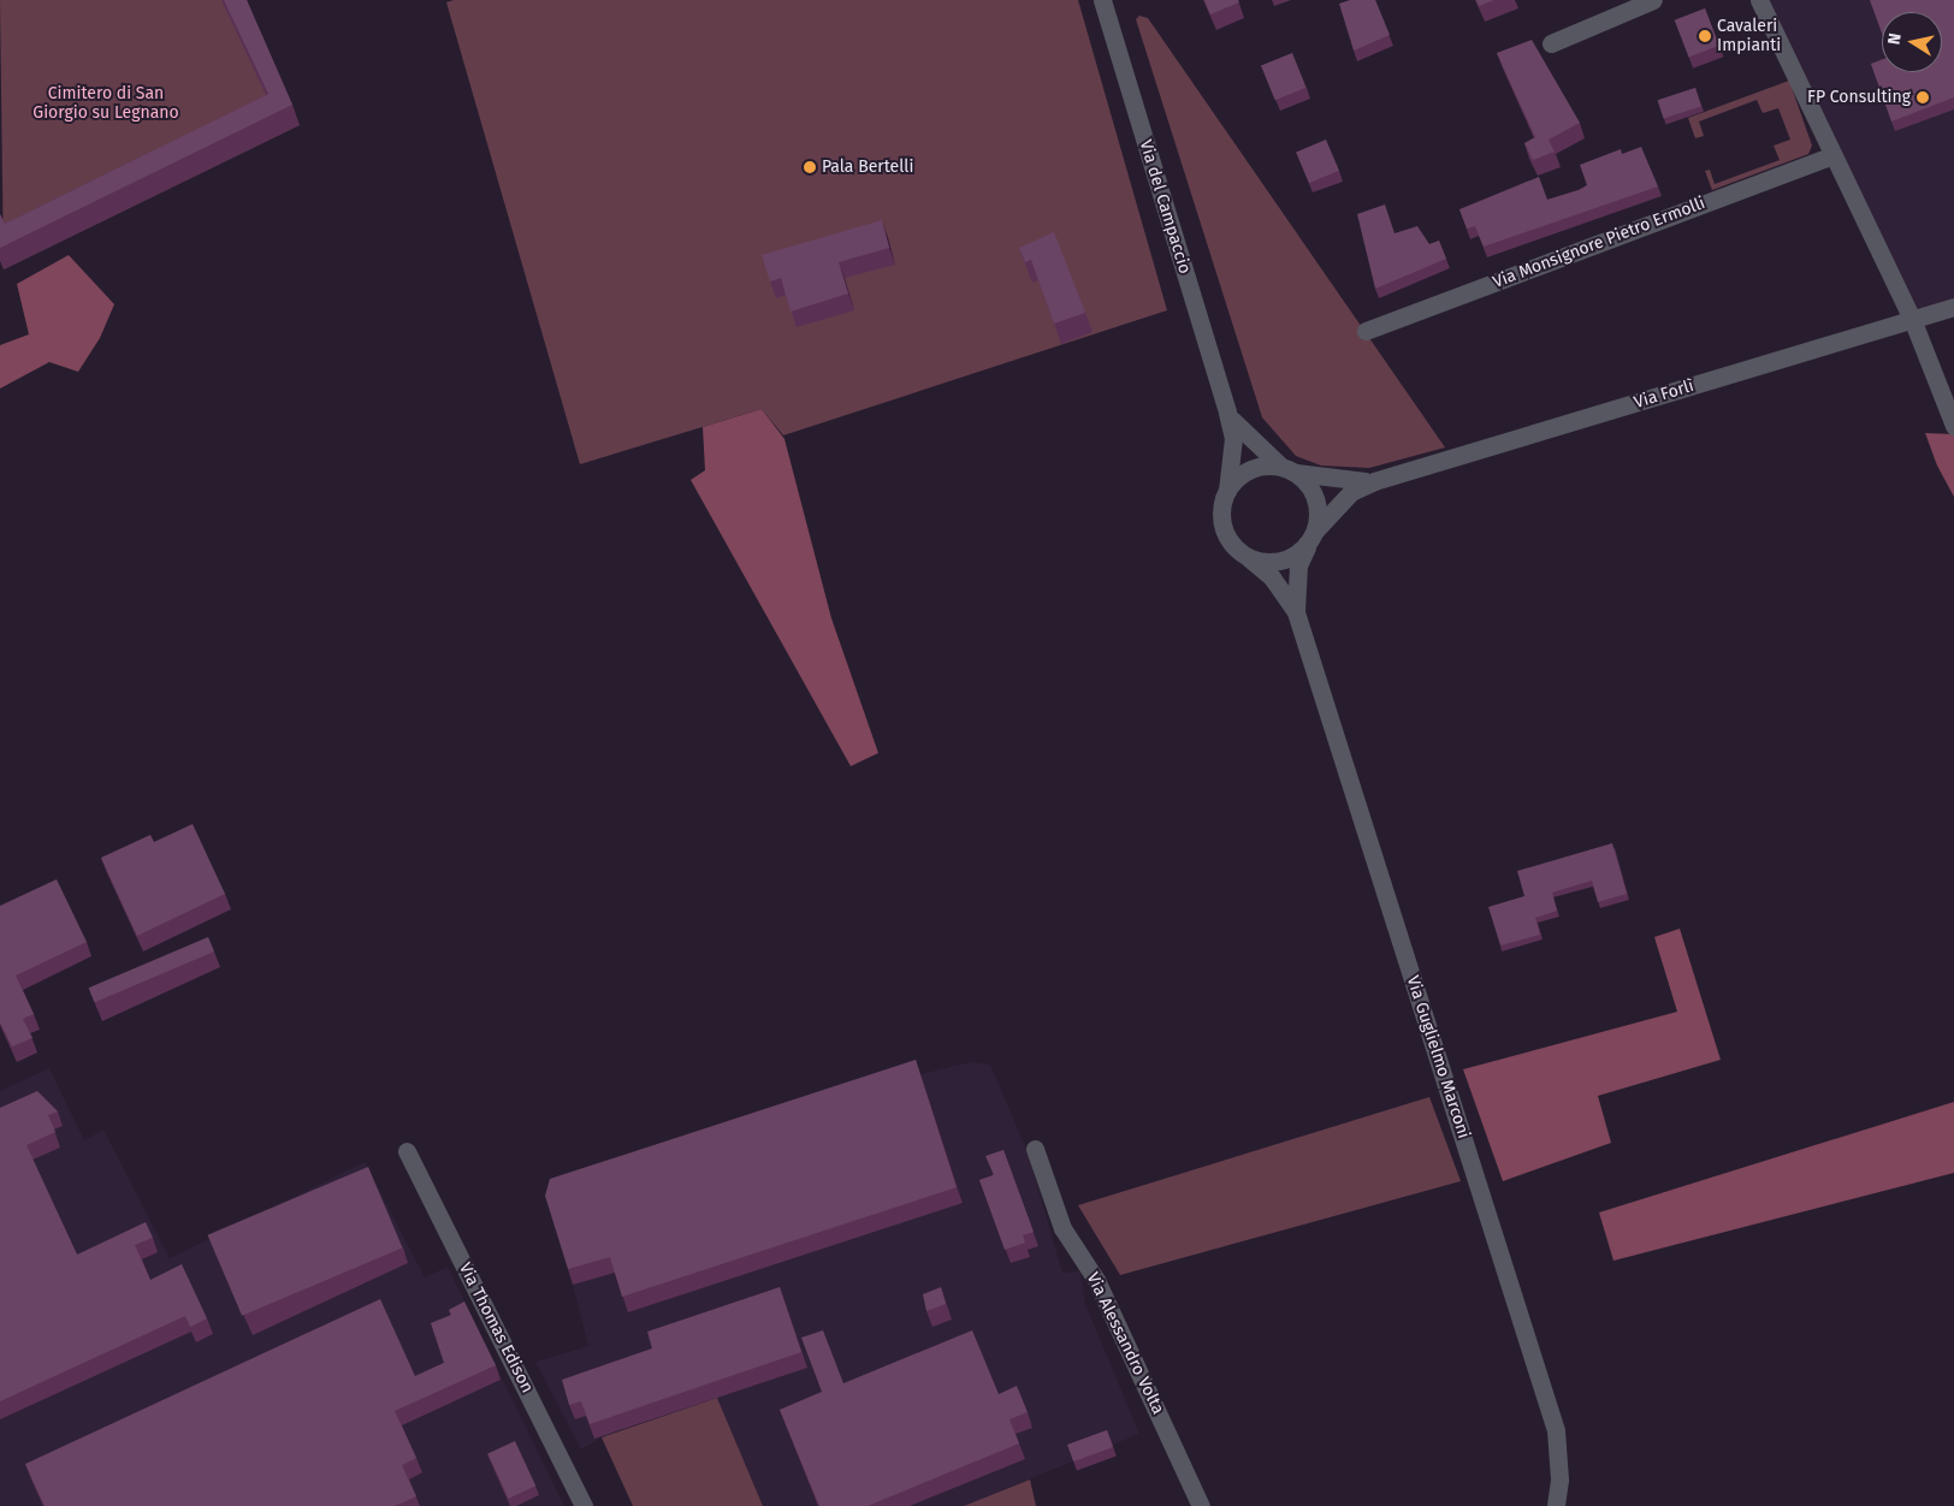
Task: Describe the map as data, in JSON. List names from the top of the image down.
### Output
{
  "streets": {
    "street": [
      "Via del Campaccio",
      "Via Monsignore Pietro Ermolli",
      "Via Forlì",
      "Via Guglielmo Marconi",
      "Via Thomas Edison",
      "Via Alessandro Volta"
    ]
  },
  "crossings": [
    ["Via del Campaccio", "Via Forlì"],
    ["Via del Campaccio", "Via Guglielmo Marconi"],
    ["Via Forlì", "Via Guglielmo Marconi"]
  ],
  "parks": ["Cimitero di San Giorgio su Legnano"],
  "places": ["Cavaleri Impianti", "FP Consulting", "Pala Bertelli"],
  "north": "left"
}
